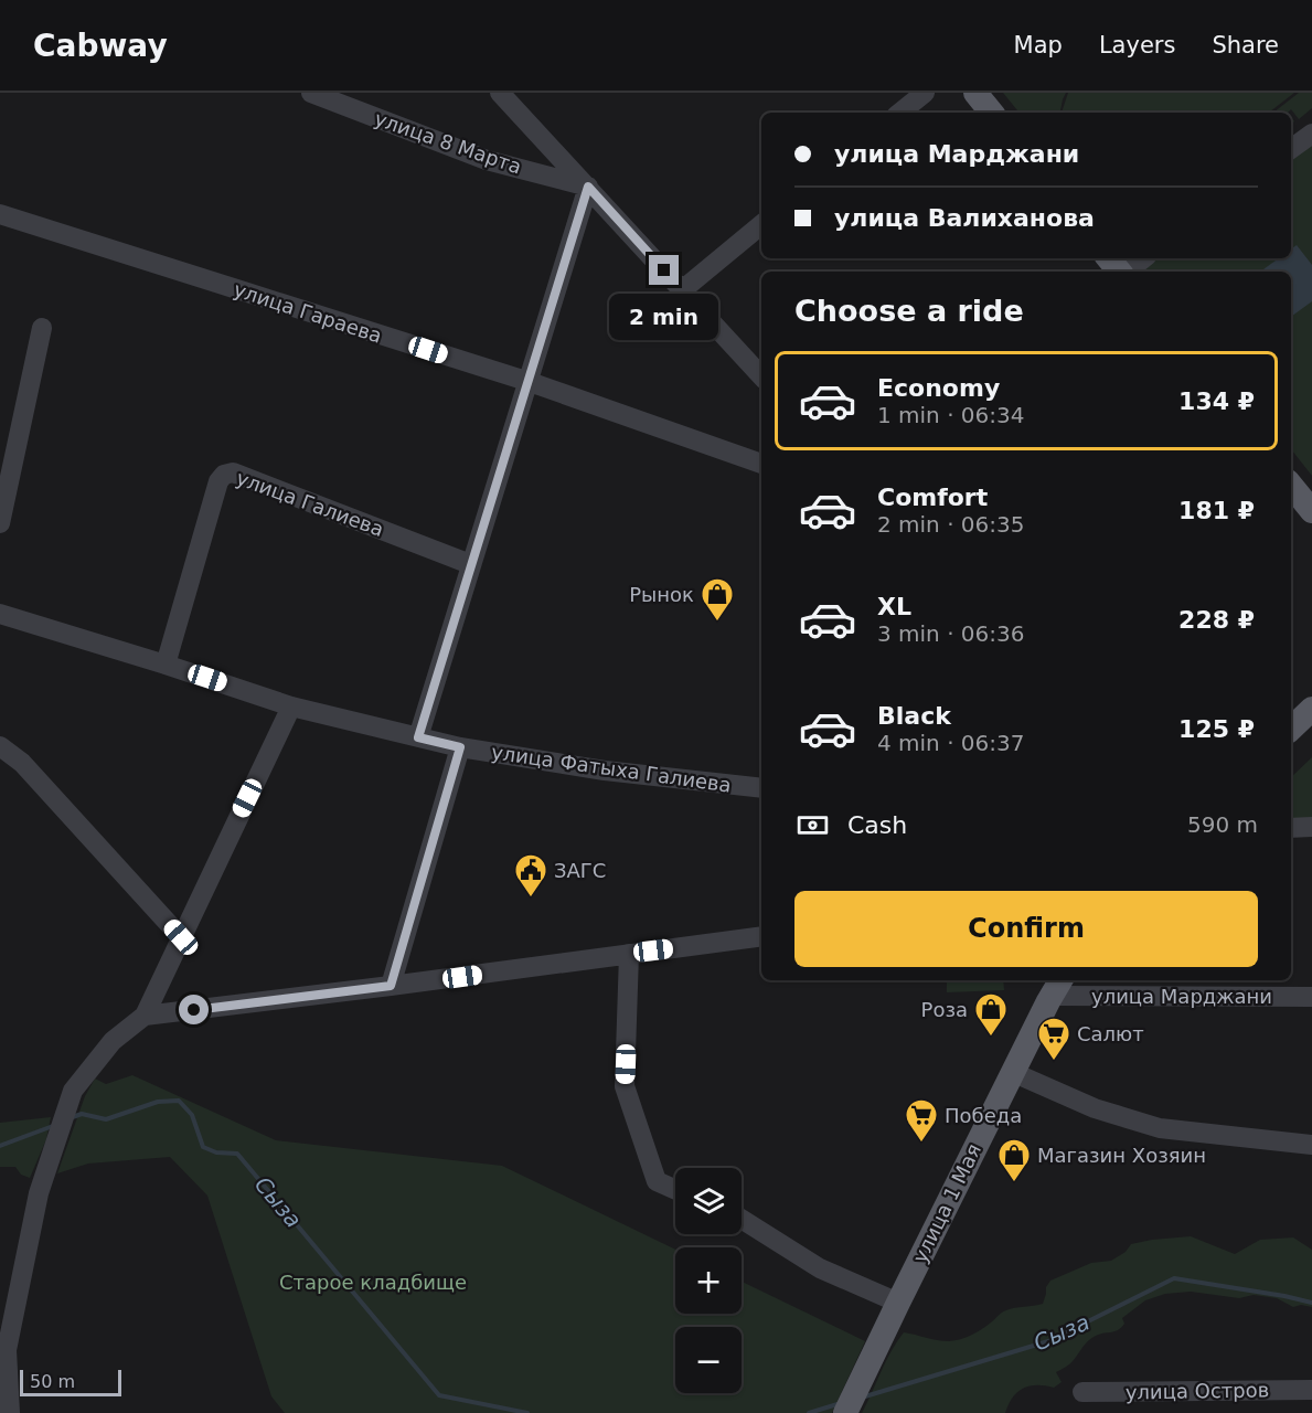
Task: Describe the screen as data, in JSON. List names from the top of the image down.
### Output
{
  "streets": {
    "main road": ["улица 1 Мая"],
    "street": [
      "улица 8 Марта",
      "улица Гараева",
      "улица Галиева",
      "улица Фатыха Галиева",
      "улица Марджани",
      "улица Остров"
    ]
  },
  "crossings": [
    ["улица Галиева", "улица Фатыха Галиева"],
    ["улица Марджани", "улица 1 Мая"]
  ],
  "water": ["Сыза"],
  "parks": ["Старое кладбище"],
  "places": {
    "shop": ["Рынок", "Роза", "Магазин Хозяин"],
    "public building": ["ЗАГС"],
    "supermarket": ["Салют", "Победа"]
  },
  "scale_bar": "50 m",
  "page": {
    "header": "Cabway",
    "nav": ["Map", "Layers", "Share"],
    "banner": ["улица Марджани", "улица Валиханова"],
    "heading": "Choose a ride",
    "bubble": "2 min",
    "list": [
      {
        "name": "Economy",
        "note": "1 min · 06:34",
        "value": "134 ₽"
      },
      {
        "name": "Comfort",
        "note": "2 min · 06:35",
        "value": "181 ₽"
      },
      {
        "name": "XL",
        "note": "3 min · 06:36",
        "value": "228 ₽"
      },
      {
        "name": "Black",
        "note": "4 min · 06:37",
        "value": "125 ₽"
      }
    ],
    "pay": ["Cash", "590 m"],
    "buttons": "Confirm",
    "map_buttons": ["+", "−"],
    "scale": "50 m"
  }
}
